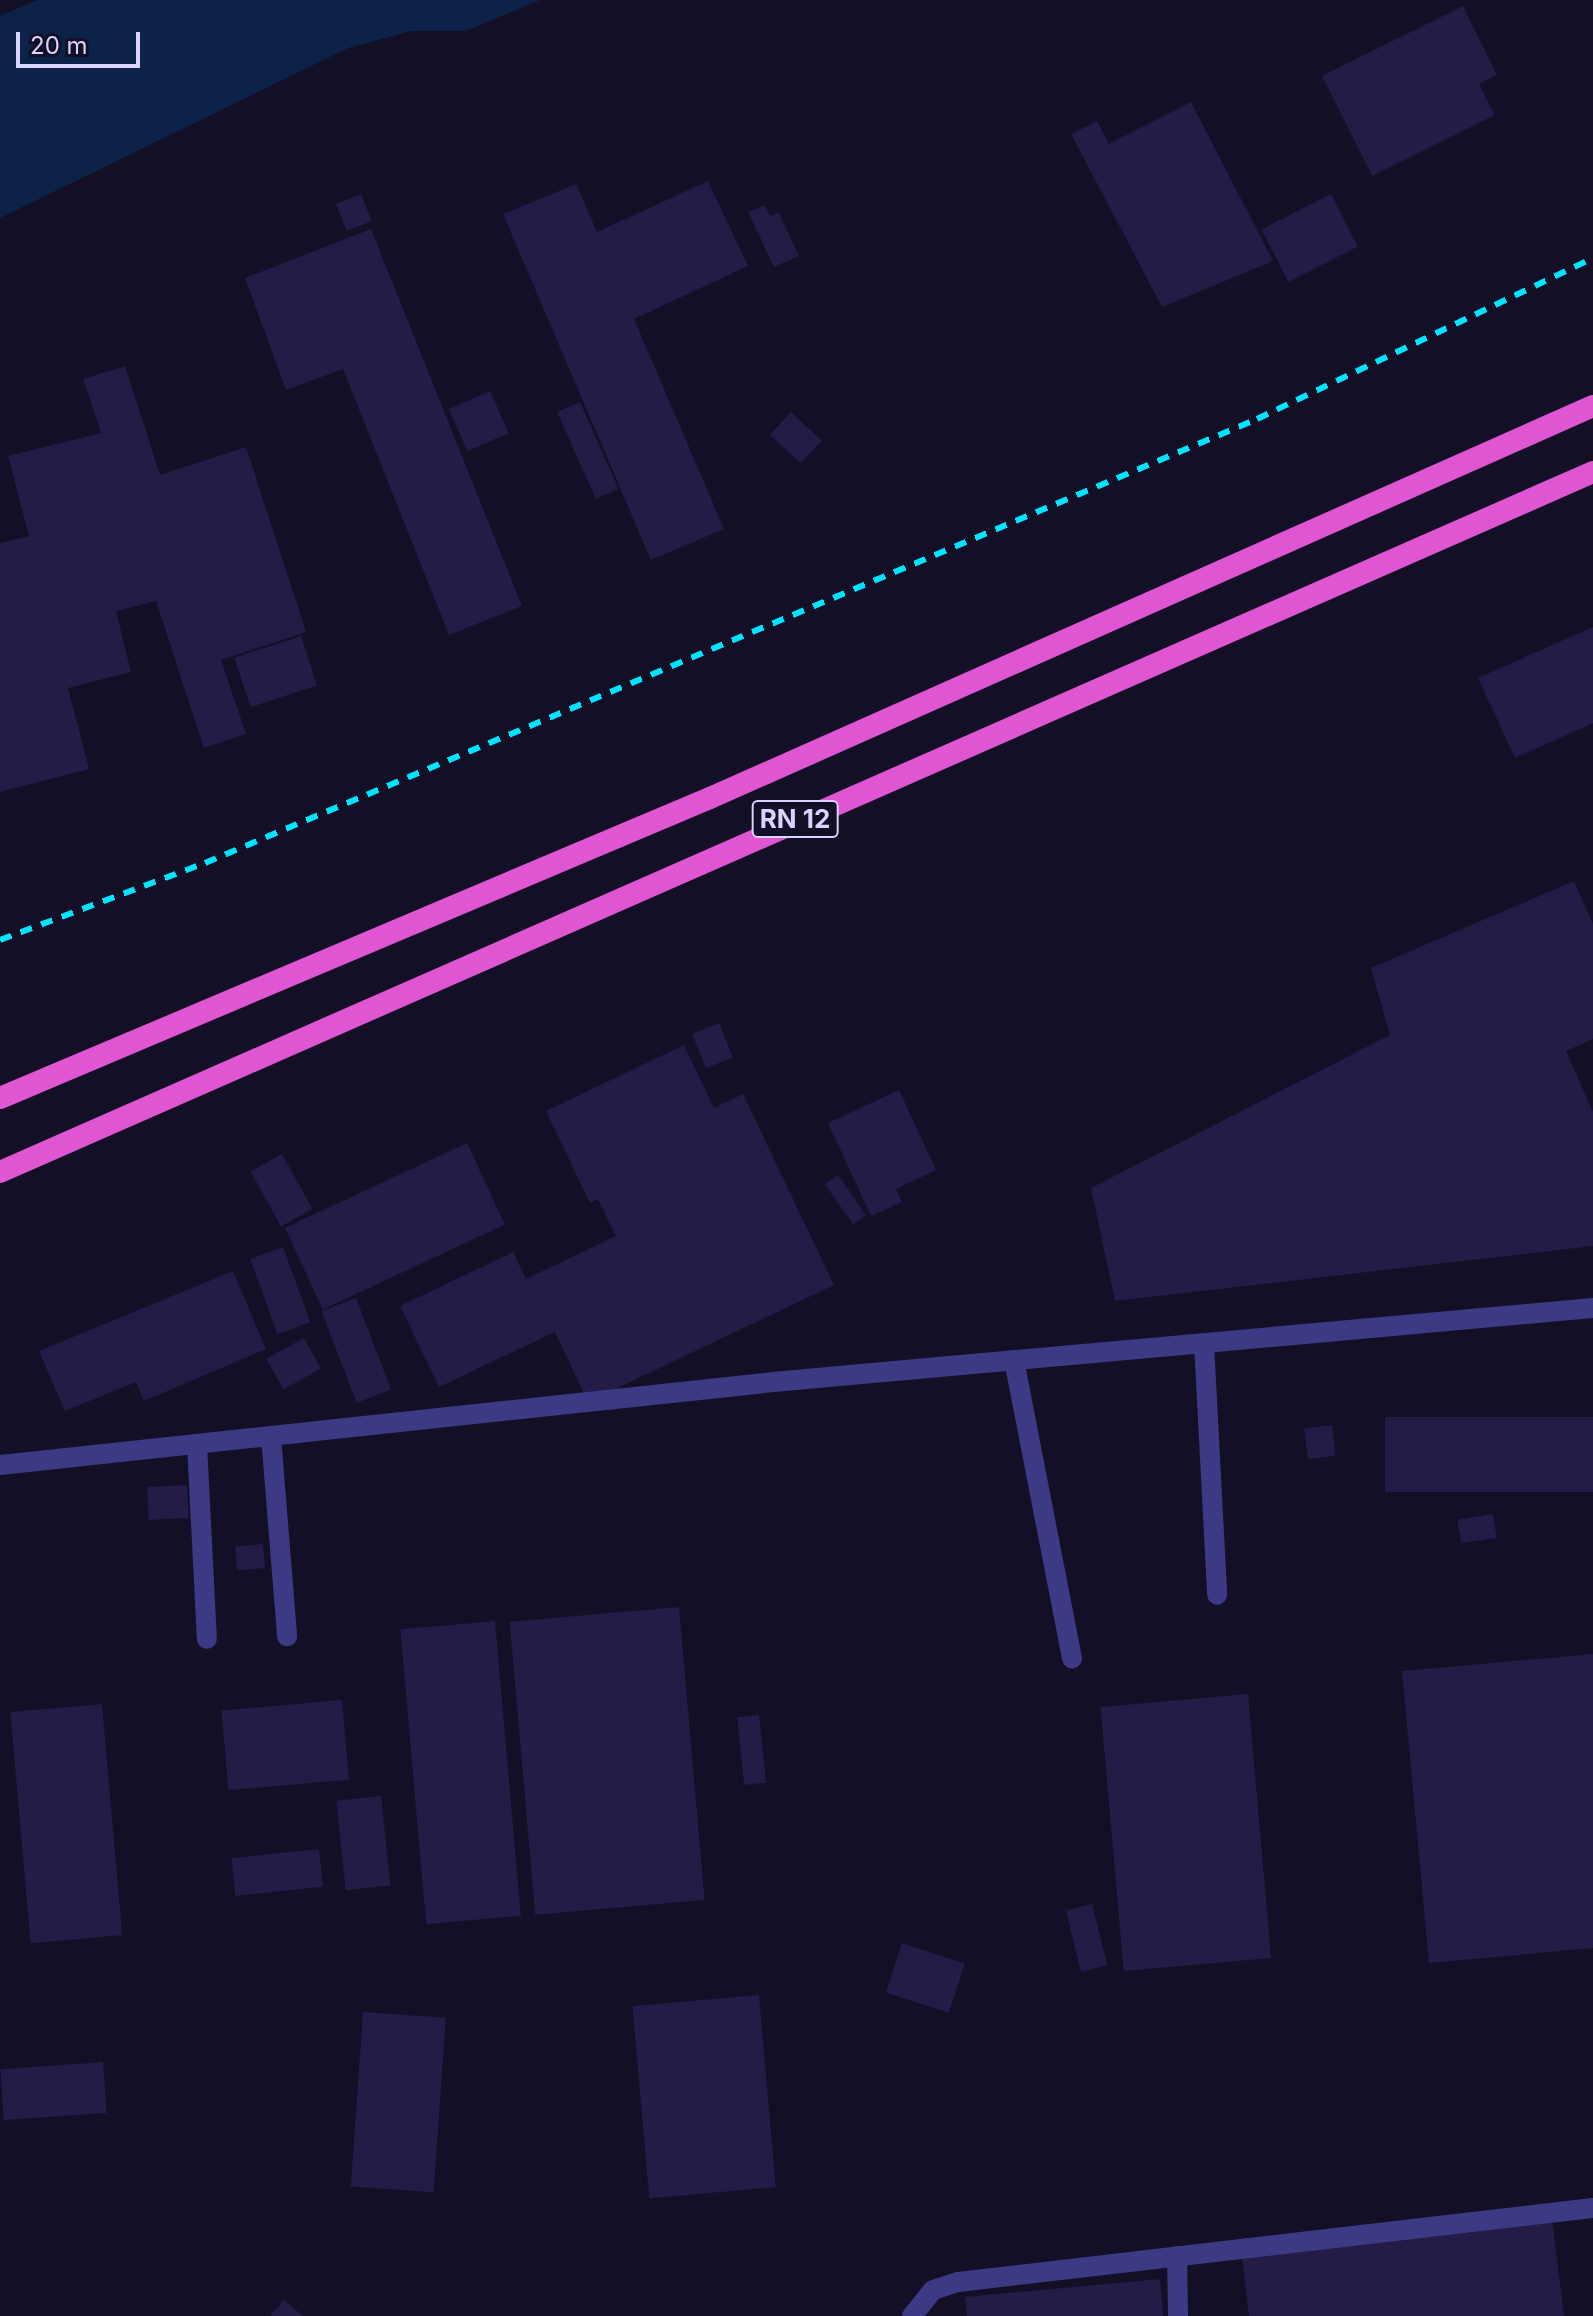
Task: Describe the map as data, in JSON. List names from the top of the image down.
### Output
{
  "streets": {
    "highway": ["RN 12"]
  },
  "scale_bar": "20 m"
}
